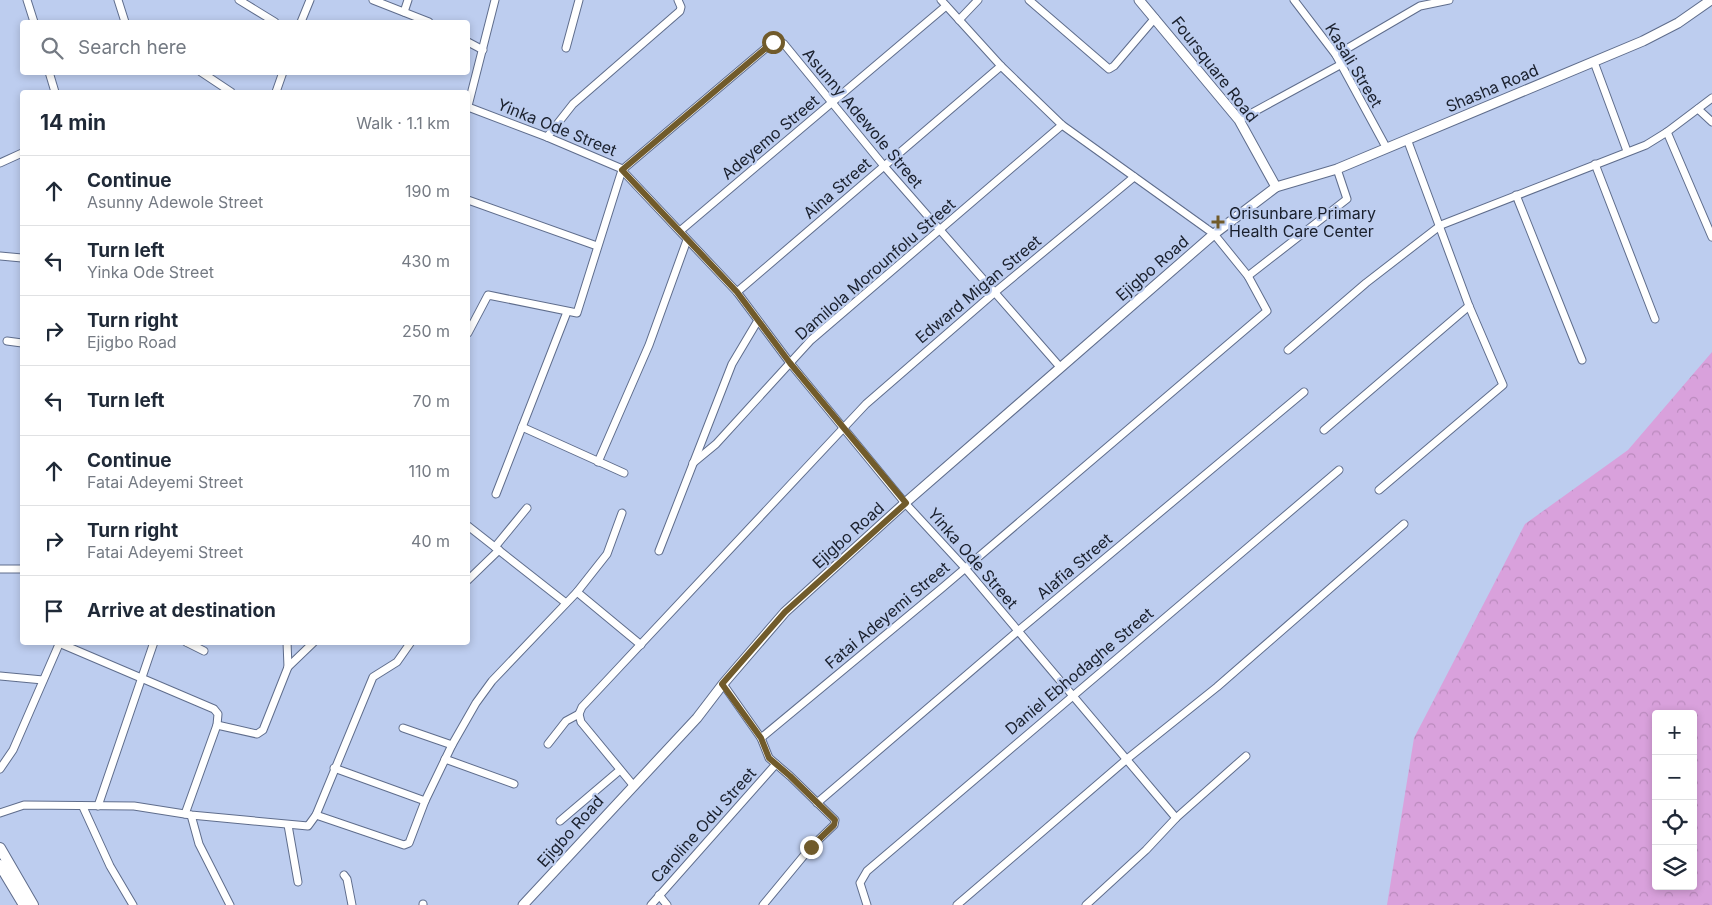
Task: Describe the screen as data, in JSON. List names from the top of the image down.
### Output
{
  "streets": {
    "street": [
      "Kasali Street",
      "Foursquare Road",
      "Shasha Road",
      "Asunny Adewole Street",
      "Yinka Ode Street",
      "Adeyemo Street",
      "Aina Street",
      "Ejigbo Road",
      "Damilola Morounfolu Street",
      "Edward Migan Street",
      "Alafia Street",
      "Fatai Adeyemi Street",
      "Daniel Ebhodaghe Street",
      "Caroline Odu Street"
    ]
  },
  "crossings": [
    ["Kasali Street", "Shasha Road"],
    ["Foursquare Road", "Shasha Road"],
    ["Foursquare Road", "Ejigbo Road"],
    ["Shasha Road", "Ejigbo Road"],
    ["Asunny Adewole Street", "Yinka Ode Street"],
    ["Asunny Adewole Street", "Adeyemo Street"],
    ["Asunny Adewole Street", "Aina Street"],
    ["Asunny Adewole Street", "Ejigbo Road"],
    ["Asunny Adewole Street", "Damilola Morounfolu Street"],
    ["Asunny Adewole Street", "Edward Migan Street"],
    ["Yinka Ode Street", "Adeyemo Street"],
    ["Yinka Ode Street", "Aina Street"],
    ["Yinka Ode Street", "Ejigbo Road"],
    ["Yinka Ode Street", "Damilola Morounfolu Street"],
    ["Yinka Ode Street", "Edward Migan Street"],
    ["Yinka Ode Street", "Alafia Street"],
    ["Yinka Ode Street", "Fatai Adeyemi Street"],
    ["Yinka Ode Street", "Daniel Ebhodaghe Street"],
    ["Adeyemo Street", "Fatai Adeyemi Street"],
    ["Aina Street", "Fatai Adeyemi Street"],
    ["Ejigbo Road", "Fatai Adeyemi Street"],
    ["Damilola Morounfolu Street", "Fatai Adeyemi Street"],
    ["Edward Migan Street", "Fatai Adeyemi Street"]
  ],
  "places": {
    "health": ["Orisunbare Primary Health Care Center"]
  },
  "page": {
    "search": "Search here",
    "heading": ["14 min", "Walk · 1.1 km"],
    "list": [
      ["Continue", "Asunny Adewole Street", "190 m"],
      ["Turn left", "Yinka Ode Street", "430 m"],
      ["Turn right", "Ejigbo Road", "250 m"],
      ["Turn left", "70 m"],
      ["Continue", "Fatai Adeyemi Street", "110 m"],
      ["Turn right", "Fatai Adeyemi Street", "40 m"],
      "Arrive at destination"
    ],
    "map_buttons": ["+", "−"]
  }
}
